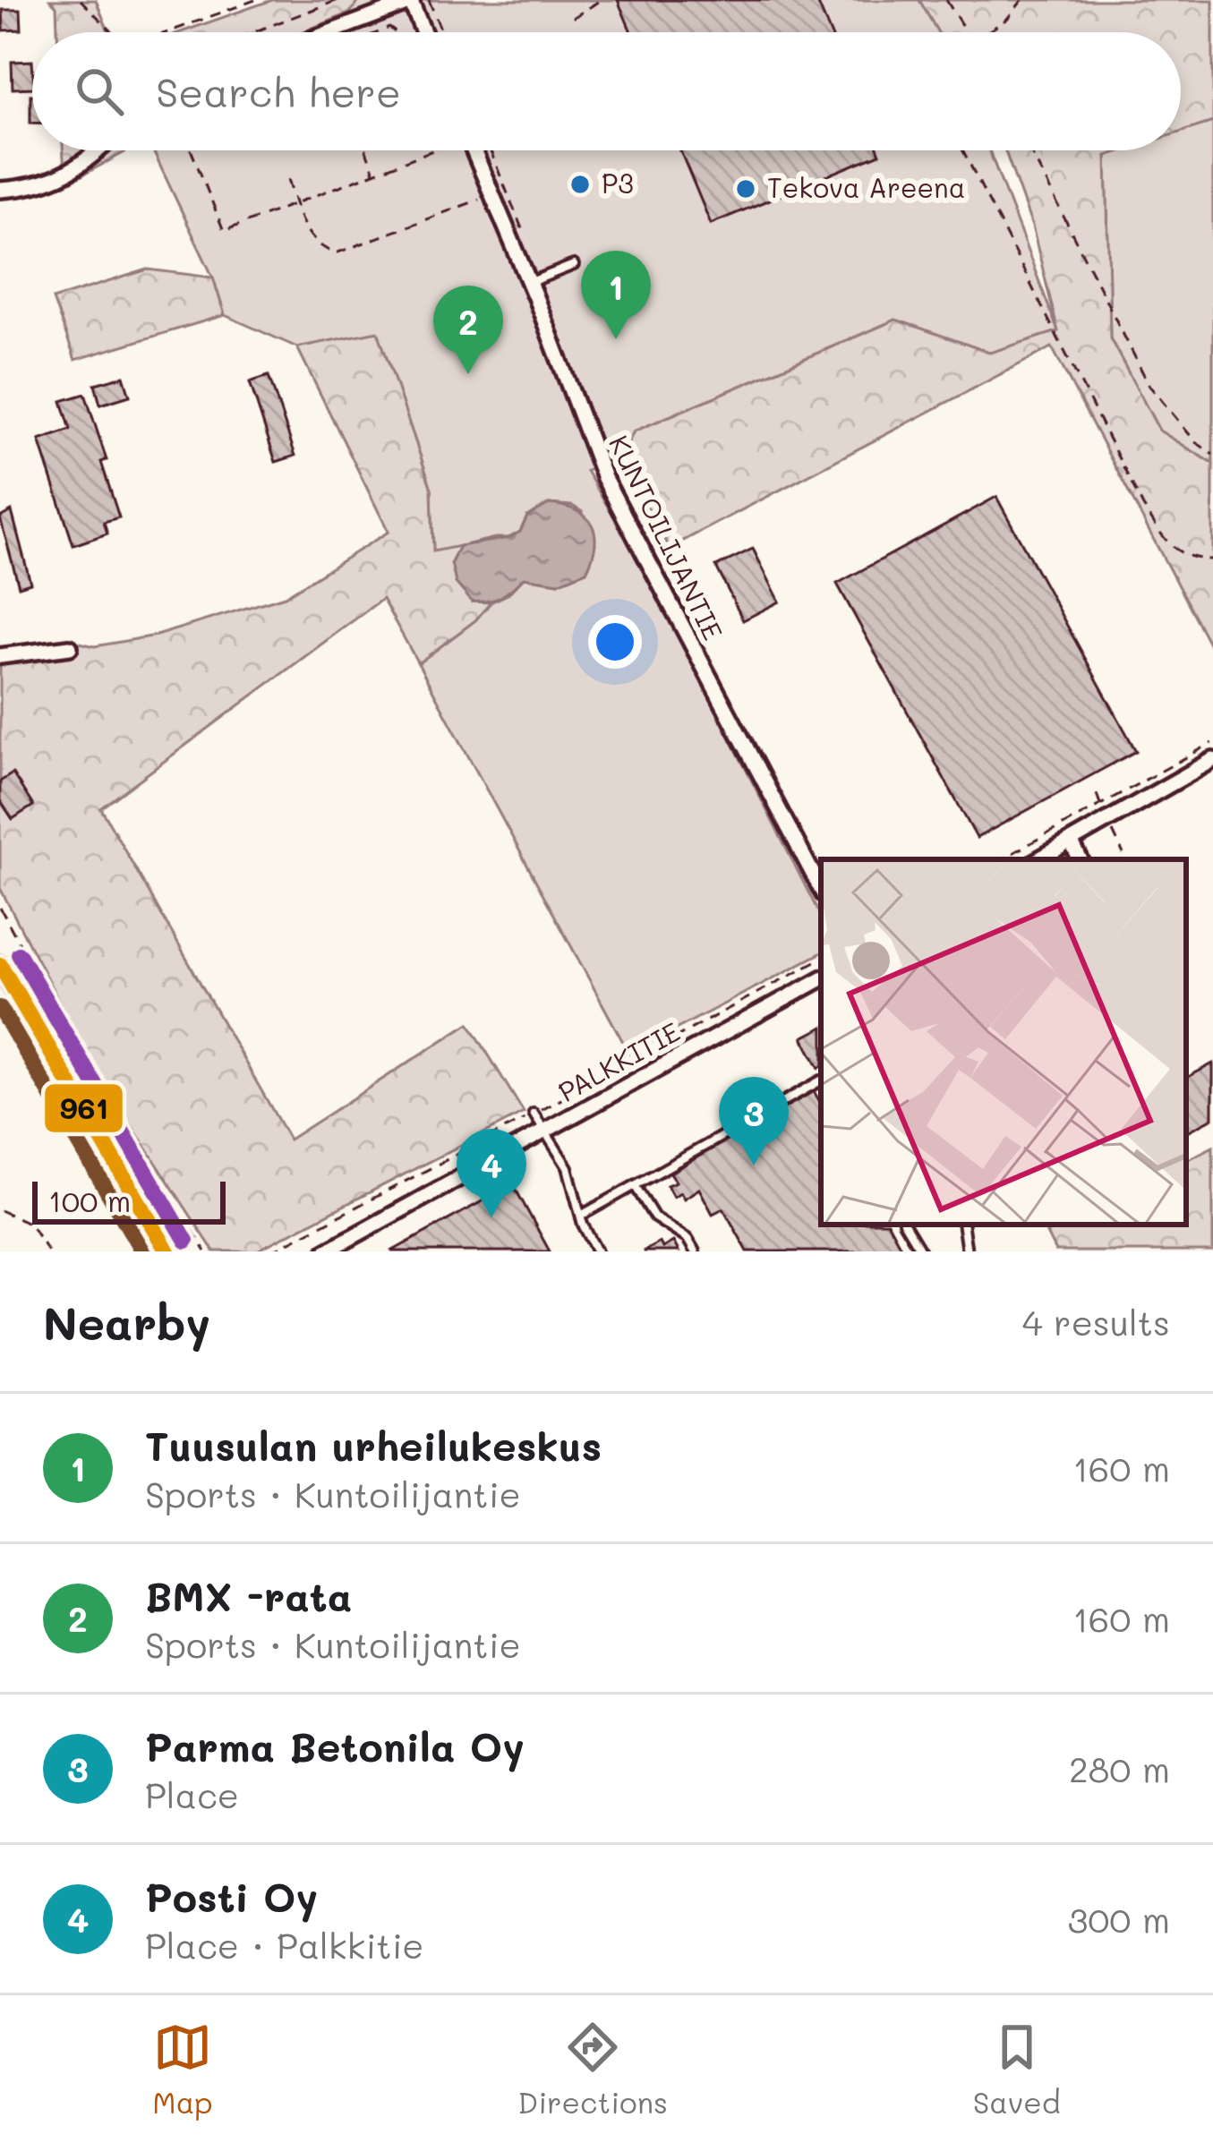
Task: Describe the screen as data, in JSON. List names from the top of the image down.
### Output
{
  "streets": {
    "street": ["KUNTOILIJANTIE", "PALKKITIE"]
  },
  "places": ["P3", "Tekova Areena"],
  "lines": ["transit line 961"],
  "scale_bar": "100 m",
  "page": {
    "search": "Search here",
    "pins": [
      "1",
      "2",
      "3",
      "4"
    ],
    "scale": "100 m",
    "heading": ["Nearby", "4 results"],
    "list": [
      {
        "mark": "1",
        "name": "Tuusulan urheilukeskus",
        "note": "Sports · Kuntoilijantie",
        "value": "160 m"
      },
      {
        "mark": "2",
        "name": "BMX -rata",
        "note": "Sports · Kuntoilijantie",
        "value": "160 m"
      },
      {
        "mark": "3",
        "name": "Parma Betonila Oy",
        "note": "Place",
        "value": "280 m"
      },
      {
        "mark": "4",
        "name": "Posti Oy",
        "note": "Place · Palkkitie",
        "value": "300 m"
      }
    ],
    "nav": ["Map", "Directions", "Saved"]
  }
}
